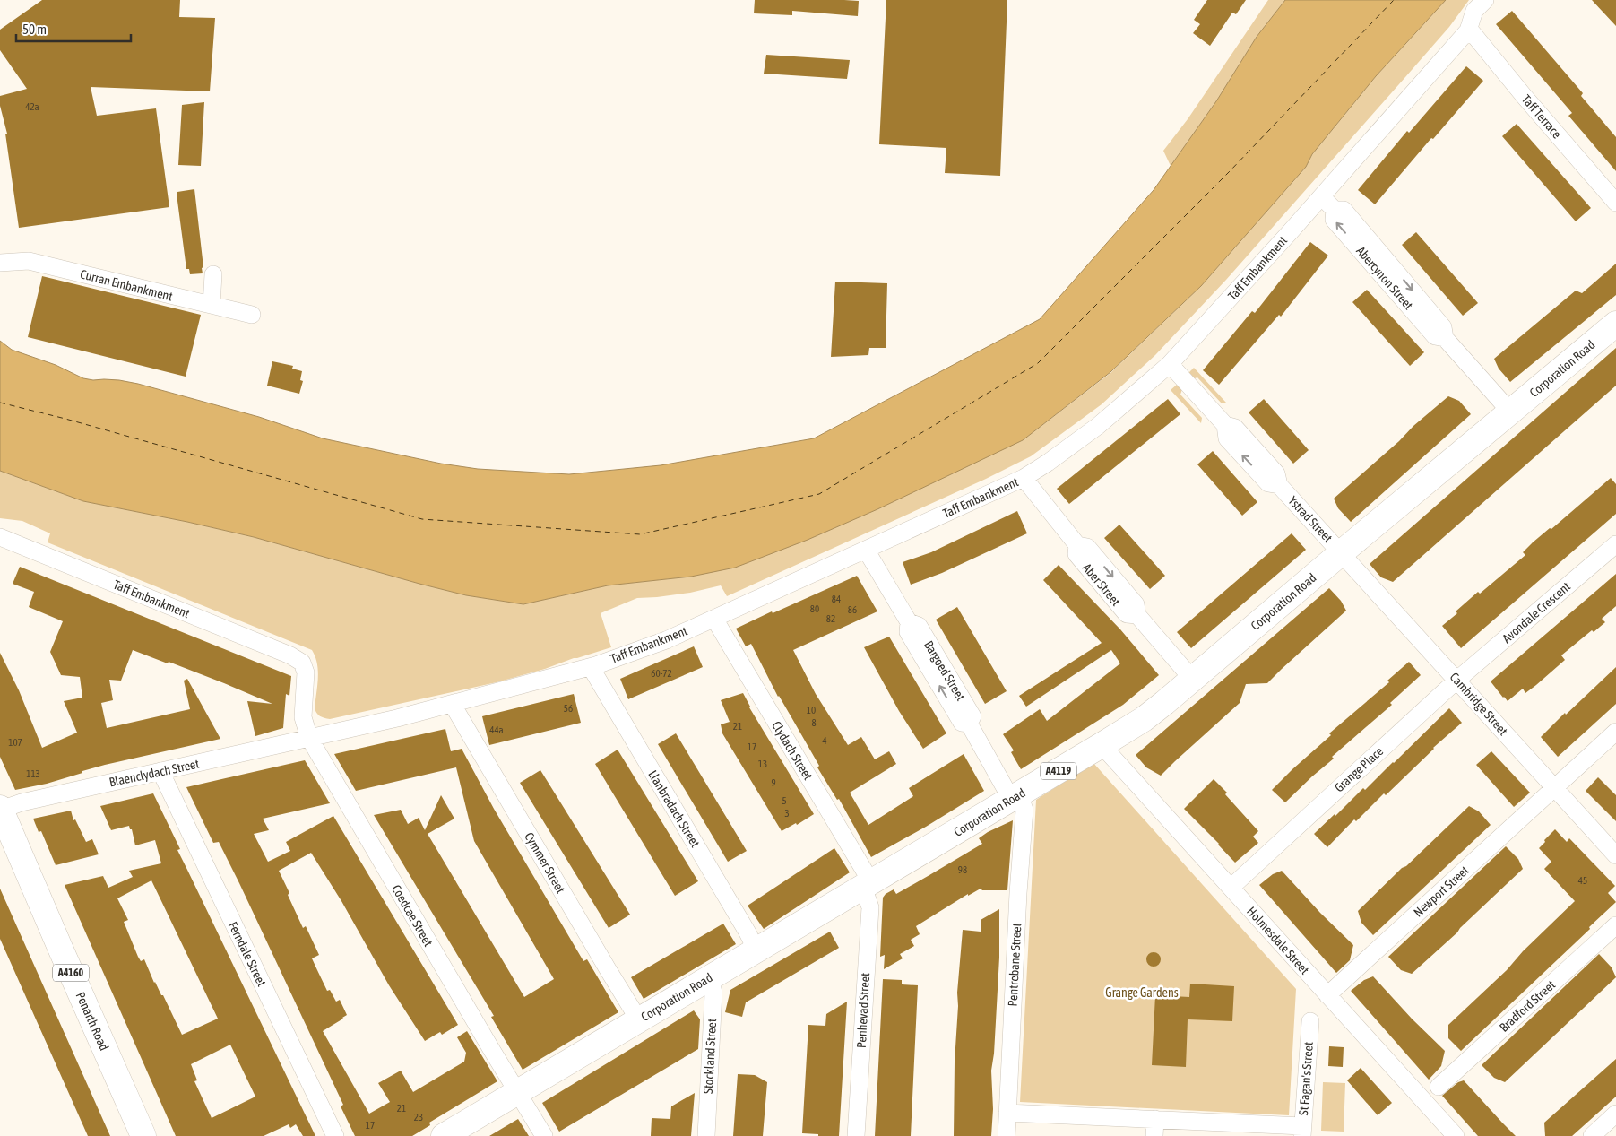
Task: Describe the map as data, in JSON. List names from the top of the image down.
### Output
{
  "streets": {
    "main road": [
      "Corporation Road",
      "A4119",
      "A4160",
      "Penarth Road"
    ],
    "street": [
      "Taff Terrace",
      "Taff Embankment",
      "Abercynon Street",
      "Curran Embankment",
      "Ystrad Street",
      "Aber Street",
      "Avondale Crescent",
      "Bargoed Street",
      "Cambridge Street",
      "Clydach Street",
      "Grange Place",
      "Blaenclydach Street",
      "Llanbradach Street",
      "Cymmer Street",
      "Newport Street",
      "Coedcae Street",
      "Holmesdale Street",
      "Ferndale Street",
      "Pentrebane Street",
      "Bradford Street",
      "Penhevad Street",
      "Stockland Street",
      "St Fagan's Street"
    ]
  },
  "crossings": [
    ["Taff Terrace", "Taff Embankment"],
    ["Taff Embankment", "Abercynon Street"],
    ["Taff Embankment", "Ystrad Street"],
    ["Taff Embankment", "Aber Street"],
    ["Taff Embankment", "Bargoed Street"],
    ["Taff Embankment", "Clydach Street"],
    ["Taff Embankment", "Blaenclydach Street"],
    ["Taff Embankment", "Llanbradach Street"],
    ["Taff Embankment", "Cymmer Street"],
    ["Taff Embankment", "Coedcae Street"],
    ["Abercynon Street", "Corporation Road"],
    ["Corporation Road", "Ystrad Street"],
    ["Corporation Road", "Aber Street"],
    ["Corporation Road", "Bargoed Street"],
    ["Corporation Road", "Cambridge Street"],
    ["Corporation Road", "Clydach Street"],
    ["Corporation Road", "Llanbradach Street"],
    ["Corporation Road", "Cymmer Street"],
    ["Corporation Road", "Coedcae Street"],
    ["Corporation Road", "Holmesdale Street"],
    ["Corporation Road", "Pentrebane Street"],
    ["Corporation Road", "Penhevad Street"],
    ["Corporation Road", "Stockland Street"],
    ["Ystrad Street", "Cambridge Street"],
    ["Avondale Crescent", "Cambridge Street"],
    ["Avondale Crescent", "Grange Place"],
    ["Bargoed Street", "Pentrebane Street"],
    ["Cambridge Street", "Grange Place"],
    ["Cambridge Street", "Newport Street"],
    ["Clydach Street", "Penhevad Street"],
    ["Grange Place", "Holmesdale Street"],
    ["Blaenclydach Street", "Coedcae Street"],
    ["Blaenclydach Street", "Ferndale Street"],
    ["Blaenclydach Street", "Penarth Road"],
    ["Newport Street", "Holmesdale Street"]
  ],
  "parks": ["Grange Gardens"],
  "house_numbers": [
    "42a",
    "84",
    "80",
    "86",
    "82",
    "60-72",
    "56",
    "10",
    "8",
    "21",
    "44a",
    "4",
    "107",
    "17",
    "13",
    "113",
    "9",
    "5",
    "3",
    "98",
    "45",
    "21",
    "23",
    "17"
  ],
  "scale_bar": "50 m"
}
